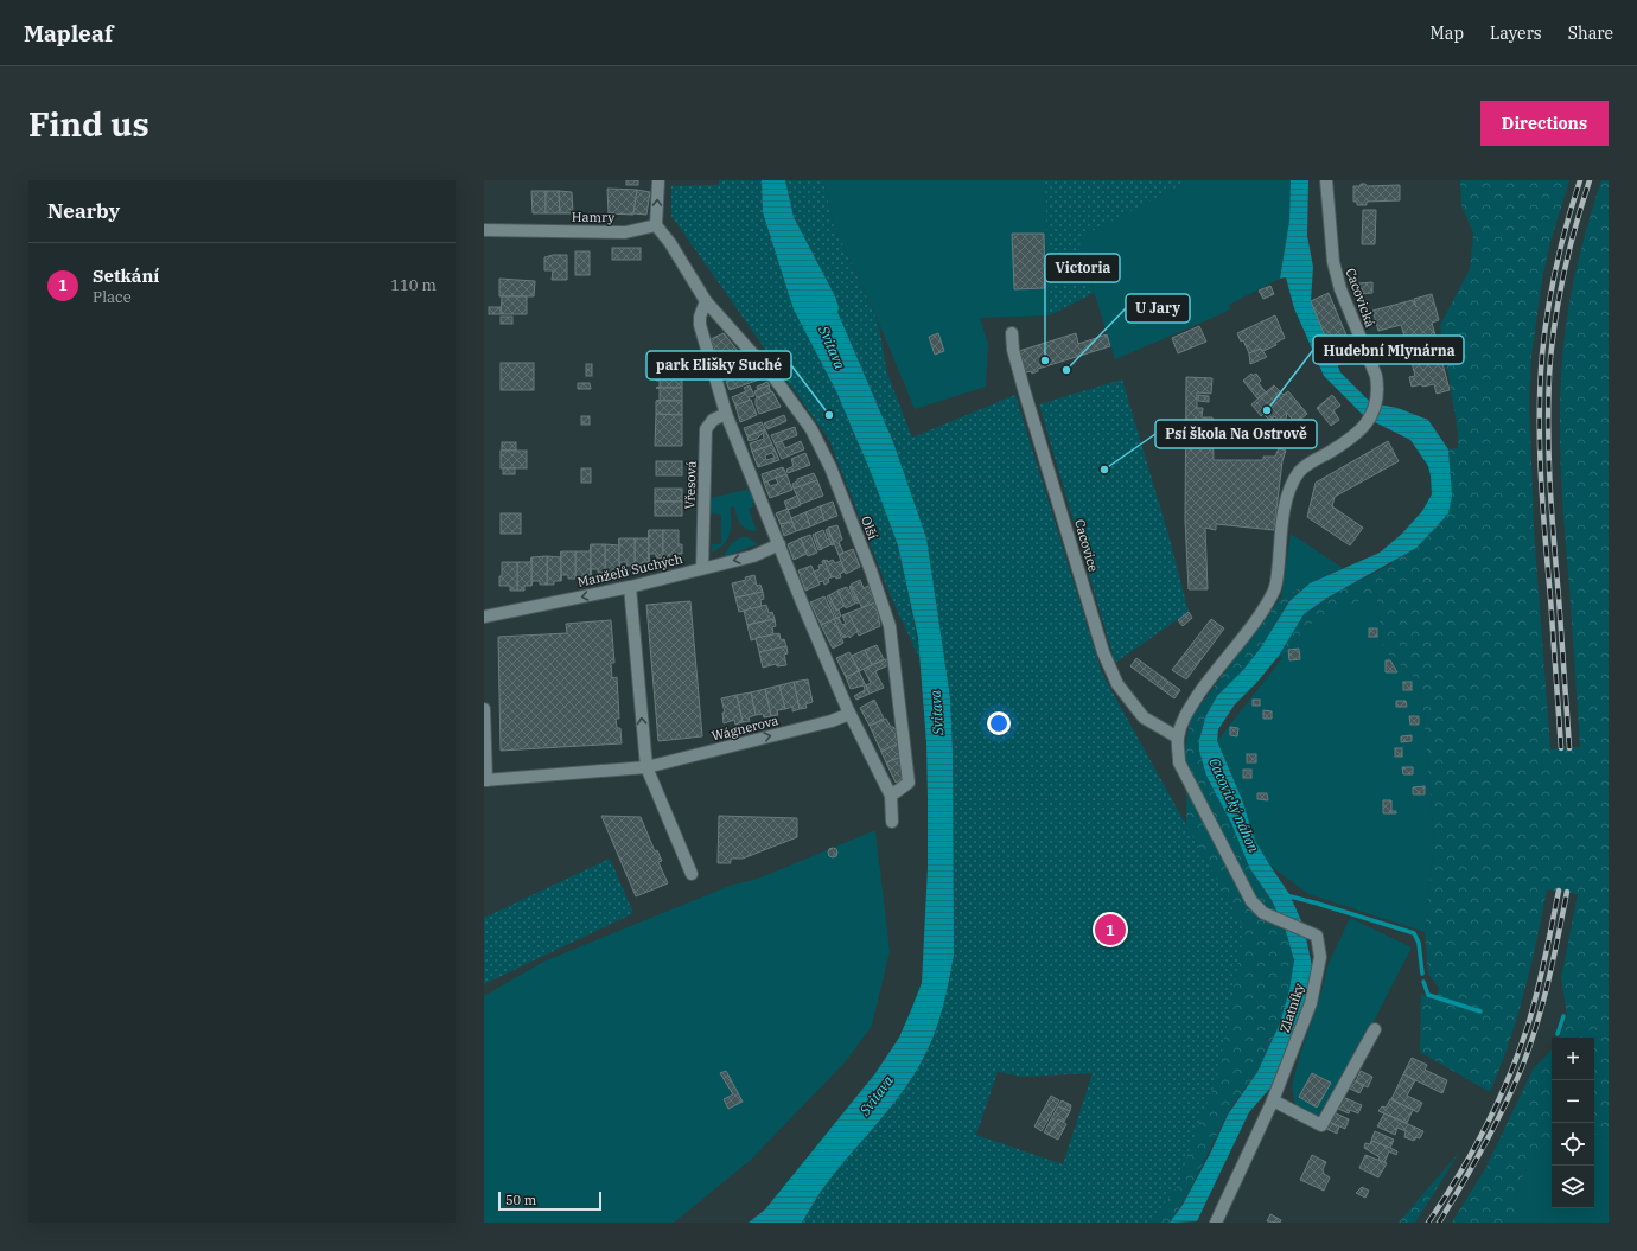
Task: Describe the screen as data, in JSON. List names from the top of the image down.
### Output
{
  "streets": {
    "street": [
      "Hamry",
      "Cacovická",
      "Vřesová",
      "Olší",
      "Cacovice",
      "Manželů Suchých",
      "Wágnerova",
      "Zlatníky"
    ]
  },
  "crossings": [
    ["Hamry", "Olší"],
    ["Cacovická", "Cacovice"],
    ["Cacovická", "Zlatníky"],
    ["Vřesová", "Manželů Suchých"],
    ["Cacovice", "Zlatníky"]
  ],
  "one_way": ["Manželů Suchých", "Wágnerova"],
  "water": ["Svitava", "Cacovický náhon"],
  "places": [
    "Victoria",
    "U Jary",
    "Hudební Mlynárna",
    "park Elišky Suché",
    "Psí škola Na Ostrově"
  ],
  "scale_bar": "50 m",
  "page": {
    "header": "Mapleaf",
    "nav": ["Map", "Layers", "Share"],
    "buttons": "Directions",
    "title": "Find us",
    "heading": "Nearby",
    "list": [
      {
        "mark": "1",
        "name": "Setkání",
        "note": "Place",
        "value": "110 m"
      }
    ],
    "pins": "1",
    "map_buttons": ["+", "−"],
    "scale": "50 m"
  }
}
